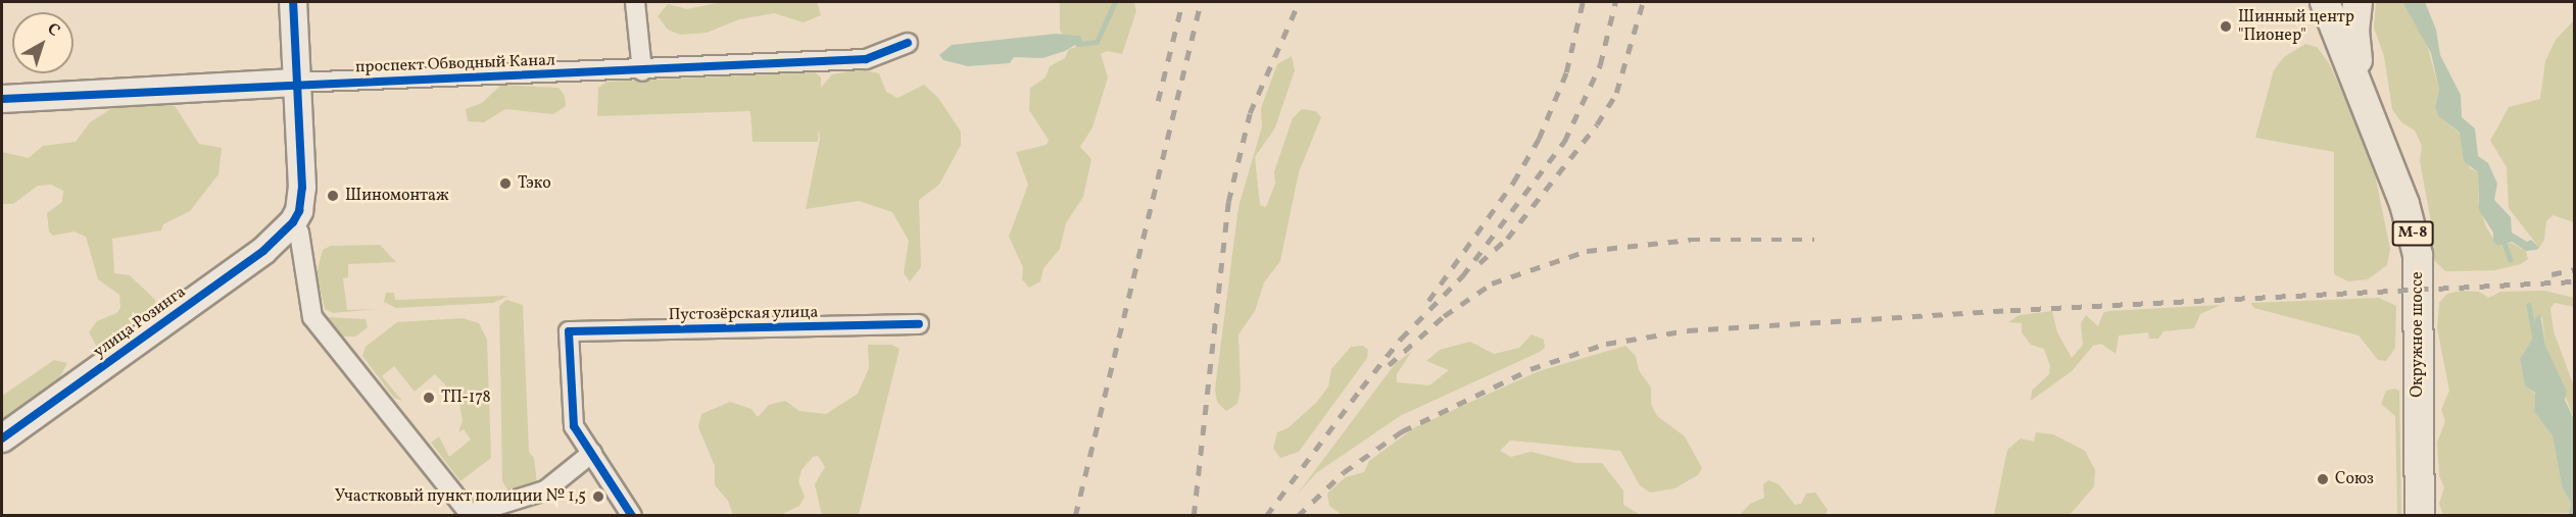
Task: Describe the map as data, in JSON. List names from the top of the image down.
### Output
{
  "streets": {
    "main road": ["М-8", "Окружное шоссе"],
    "street": ["проспект Обводный Канал", "Пустозёрская улица", "улица Розинга"]
  },
  "crossings": [
    ["М-8", "Окружное шоссе"]
  ],
  "places": [
    "Шинный центр \"Пионер\"",
    "Тэко",
    "Шиномонтаж",
    "ТП-178",
    "Союз",
    "Участковый пункт полиции № 1,5"
  ],
  "north": "top right"
}
